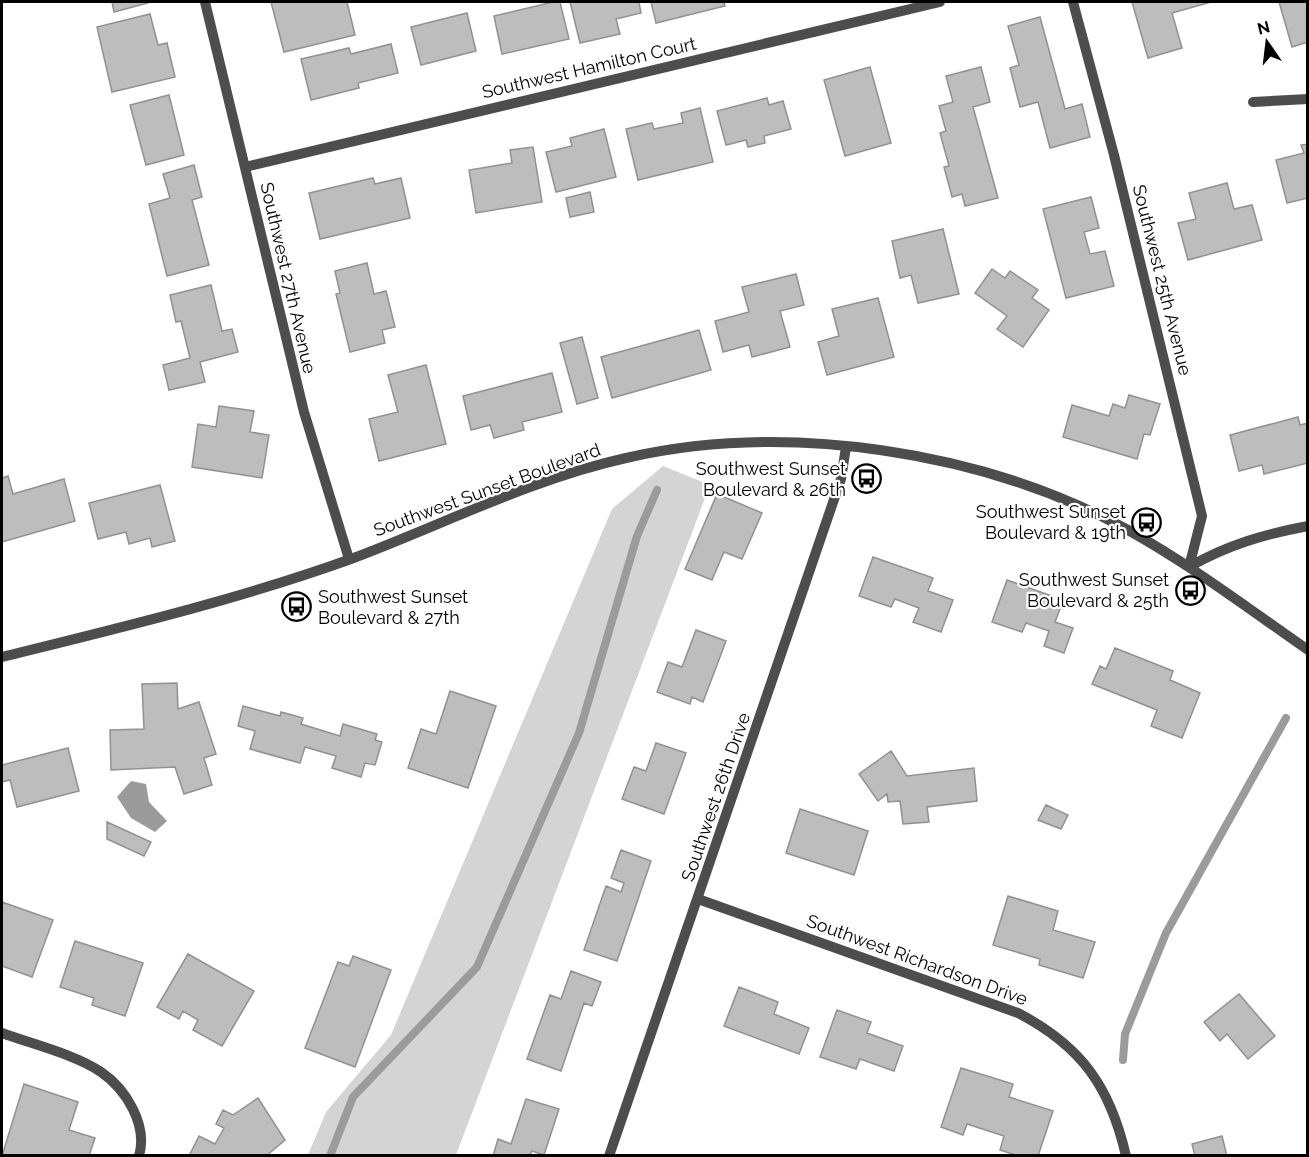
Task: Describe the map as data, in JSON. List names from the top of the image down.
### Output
{
  "streets": {
    "street": [
      "Southwest Hamilton Court",
      "Southwest 27th Avenue",
      "Southwest 25th Avenue",
      "Southwest Sunset Boulevard",
      "Southwest 26th Drive",
      "Southwest Richardson Drive"
    ]
  },
  "crossings": [
    ["Southwest Hamilton Court", "Southwest 27th Avenue"],
    ["Southwest 27th Avenue", "Southwest Sunset Boulevard"],
    ["Southwest 25th Avenue", "Southwest Sunset Boulevard"],
    ["Southwest Sunset Boulevard", "Southwest 26th Drive"],
    ["Southwest 26th Drive", "Southwest Richardson Drive"]
  ],
  "places": {
    "bus stop": [
      "Southwest Sunset Boulevard & 26th",
      "Southwest Sunset Boulevard & 19th",
      "Southwest Sunset Boulevard & 25th",
      "Southwest Sunset Boulevard & 27th"
    ]
  },
  "north": "top"
}
